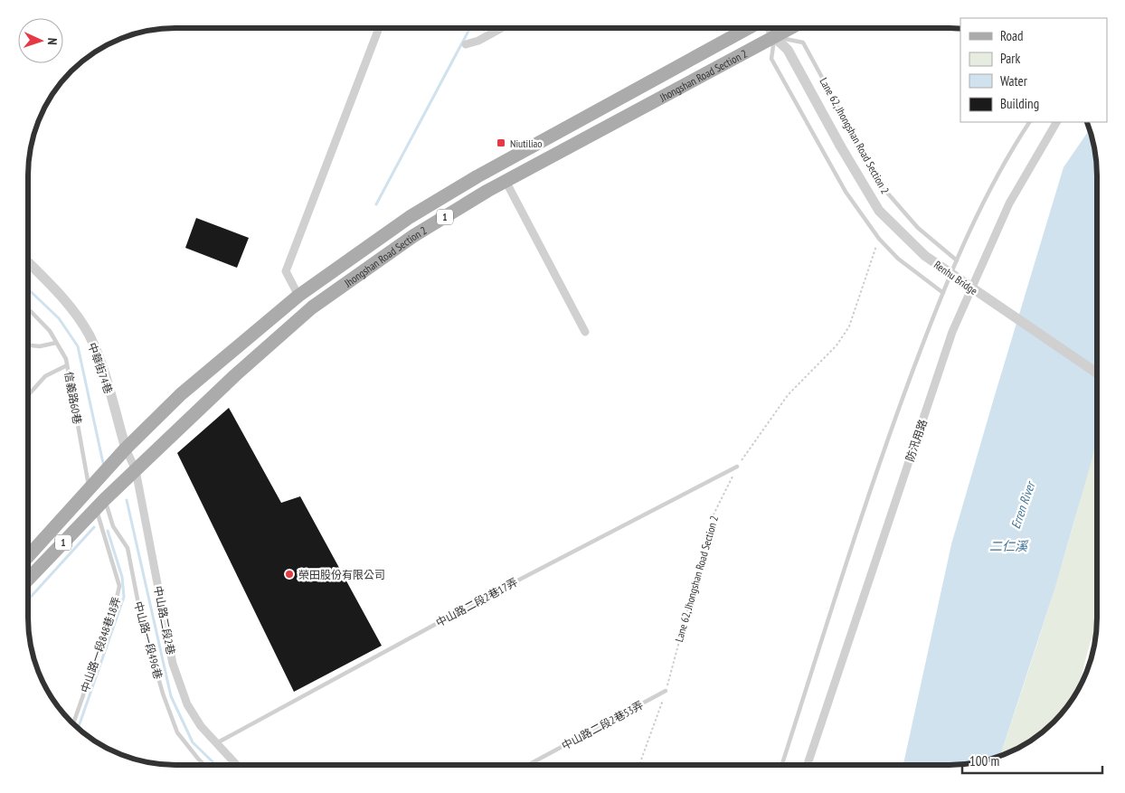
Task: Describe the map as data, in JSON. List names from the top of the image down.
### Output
{
  "streets": {
    "main road": ["Jhongshan Road Section 2", "1"],
    "street": [
      "Lane 62, Jhongshan Road Section 2",
      "Renhu Bridge",
      "中華街74巷",
      "防汛用路",
      "中山路二段2巷"
    ],
    "lane": [
      "信義路60巷",
      "中山路二段2巷17弄",
      "中山路一段496巷",
      "中山路一段848巷18弄",
      "中山路二段2巷53弄"
    ]
  },
  "crossings": [
    ["Jhongshan Road Section 2", "Lane 62, Jhongshan Road Section 2"],
    ["Jhongshan Road Section 2", "1"],
    ["Jhongshan Road Section 2", "中華街74巷"],
    ["Jhongshan Road Section 2", "信義路60巷"],
    ["Jhongshan Road Section 2", "中山路二段2巷"],
    ["Jhongshan Road Section 2", "中山路一段496巷"],
    ["Jhongshan Road Section 2", "中山路一段848巷18弄"],
    ["Lane 62, Jhongshan Road Section 2", "Renhu Bridge"],
    ["Lane 62, Jhongshan Road Section 2", "中山路二段2巷17弄"],
    ["Lane 62, Jhongshan Road Section 2", "中山路二段2巷53弄"],
    ["1", "信義路60巷"],
    ["1", "中山路一段496巷"],
    ["1", "中山路一段848巷18弄"],
    ["中華街74巷", "中山路二段2巷"],
    ["信義路60巷", "中山路一段496巷"],
    ["信義路60巷", "中山路一段848巷18弄"],
    ["中山路二段2巷17弄", "中山路二段2巷"],
    ["中山路一段496巷", "中山路一段848巷18弄"]
  ],
  "water": ["Erren River", "二仁溪"],
  "places": {
    "transit": ["Niutiliao"],
    "other": ["榮田股份有限公司"]
  },
  "legend": [
    "Road",
    "Park",
    "Water",
    "Building"
  ],
  "scale_bar": "100 m",
  "north": "right"
}
